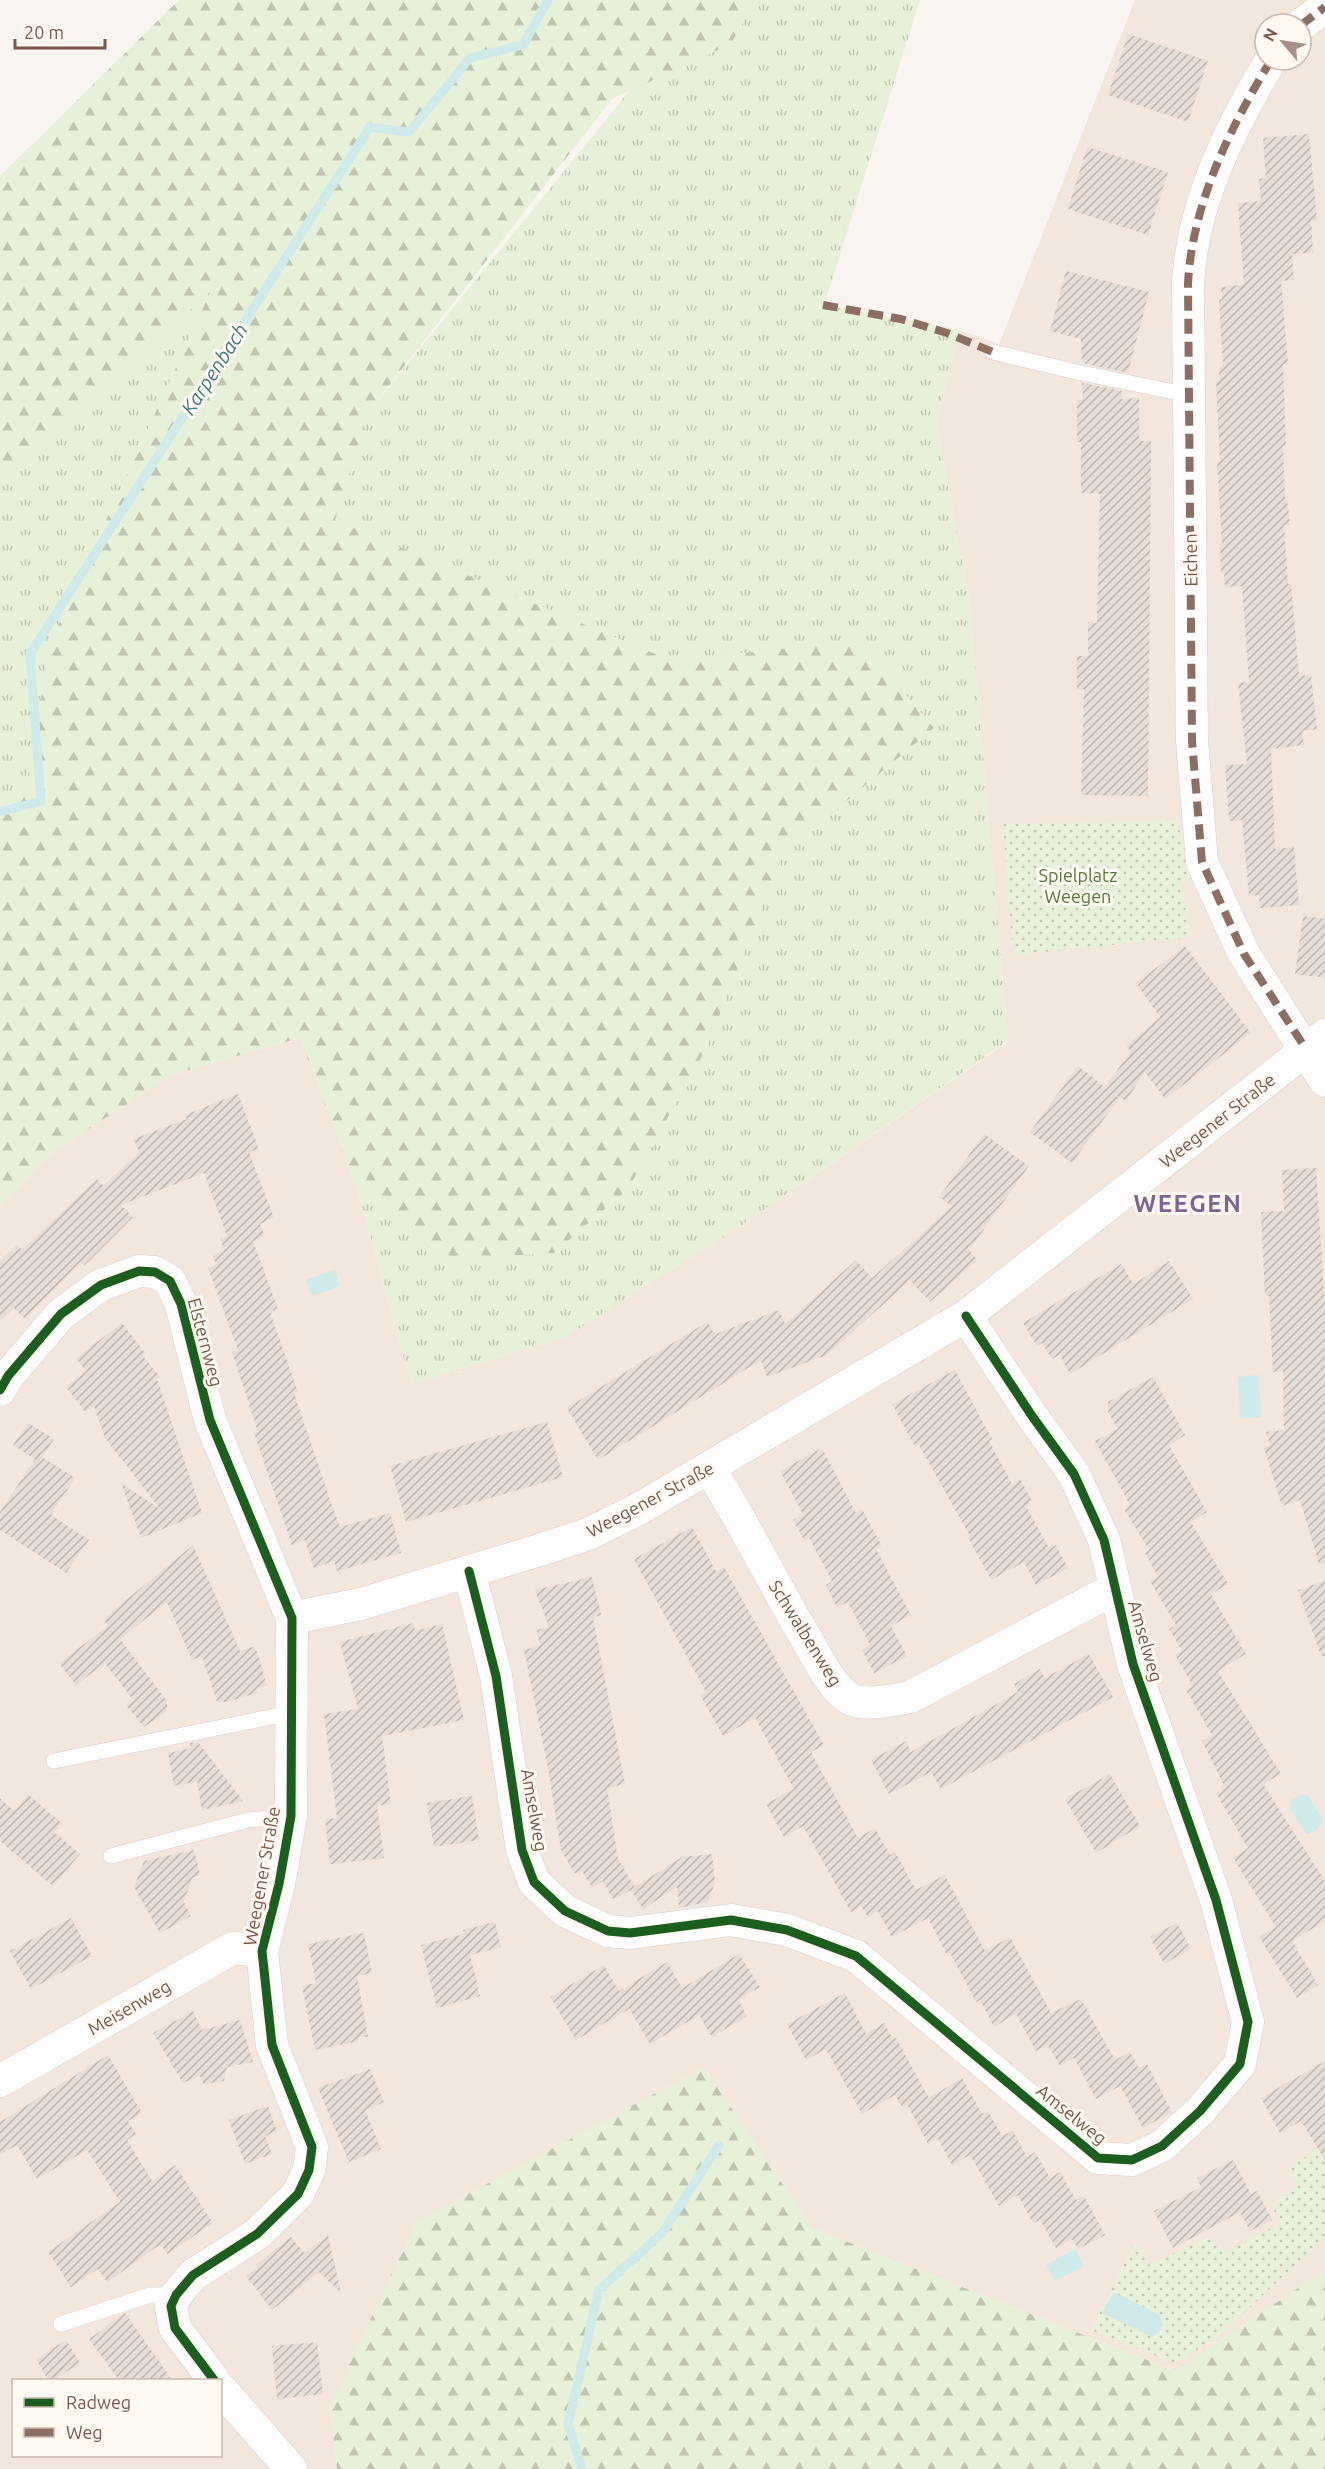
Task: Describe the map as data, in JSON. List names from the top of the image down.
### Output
{
  "streets": {
    "street": [
      "Eichen",
      "Weegener Straße",
      "Elsternweg",
      "Schwalbenweg",
      "Amselweg",
      "Meisenweg"
    ]
  },
  "crossings": [
    ["Eichen", "Weegener Straße"],
    ["Weegener Straße", "Elsternweg"],
    ["Weegener Straße", "Schwalbenweg"],
    ["Weegener Straße", "Amselweg"],
    ["Weegener Straße", "Meisenweg"],
    ["Schwalbenweg", "Amselweg"]
  ],
  "districts": ["WEEGEN"],
  "water": ["Karpenbach"],
  "parks": ["Spielplatz Weegen"],
  "legend": ["Radweg", "Weg"],
  "scale_bar": "20 m",
  "north": "top left"
}
